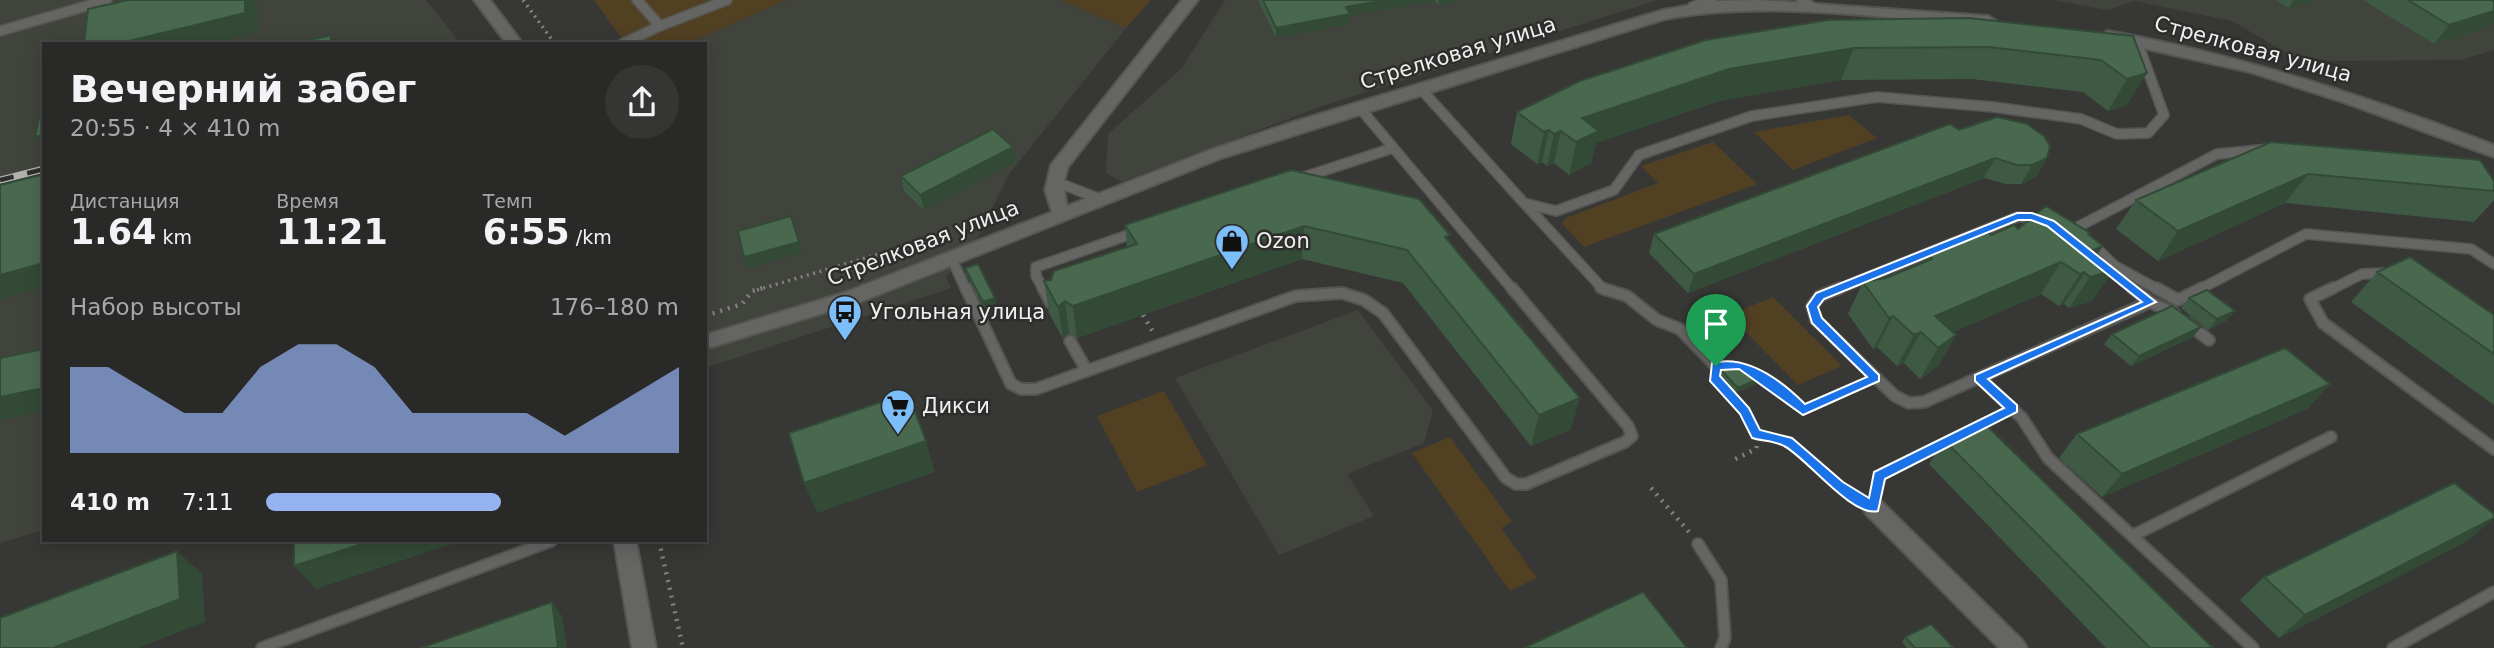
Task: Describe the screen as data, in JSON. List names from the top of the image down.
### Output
{
  "streets": {
    "street": ["Стрелковая улица"]
  },
  "places": {
    "shop": ["Ozon"],
    "bus stop": ["Угольная улица"],
    "supermarket": ["Дикси"]
  },
  "page": {
    "heading": ["Вечерний забег", "20:55 · 4 × 410 m"],
    "stats": [
      ["Дистанция", "1.64 km"],
      ["Время", "11:21"],
      ["Темп", "6:55 /km"]
    ],
    "chart": ["Набор высоты", "176–180 m"],
    "list": [
      {
        "name": "410 m",
        "note": "7:11"
      }
    ]
  }
}
